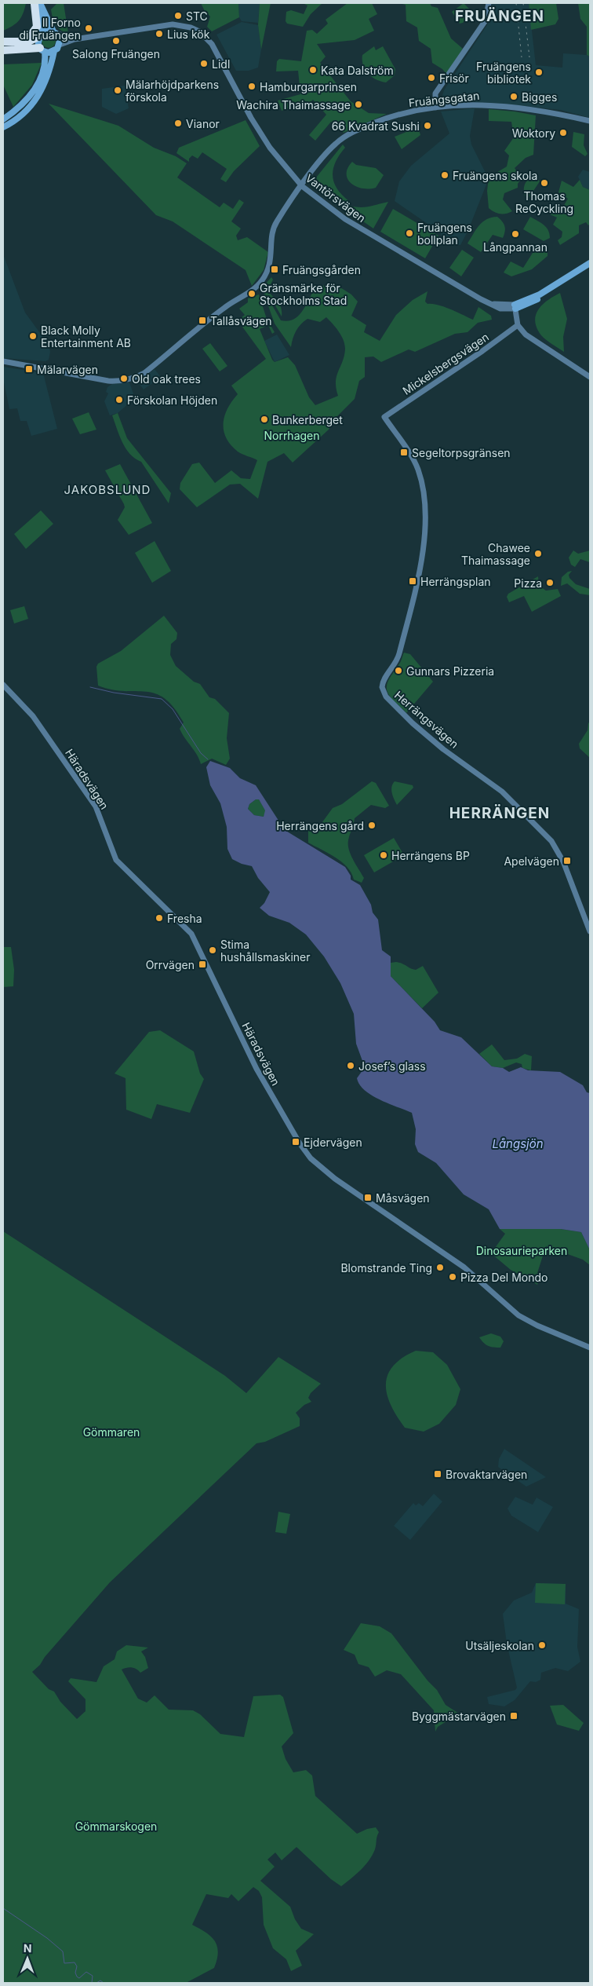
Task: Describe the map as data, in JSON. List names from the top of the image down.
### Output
{
  "streets": {
    "street": [
      "Fruängsgatan",
      "Vantörsvägen",
      "Mickelsbergsvägen",
      "Herrängsvägen",
      "Häradsvägen"
    ]
  },
  "crossings": [
    ["Fruängsgatan", "Vantörsvägen"],
    ["Mickelsbergsvägen", "Herrängsvägen"]
  ],
  "districts": ["FRUÄNGEN", "JAKOBSLUND", "HERRÄNGEN"],
  "water": ["Långsjön"],
  "parks": [
    "Norrhagen",
    "Dinosaurieparken",
    "Gömmaren",
    "Gömmarskogen"
  ],
  "places": {
    "other": [
      "STC",
      "Il Forno di Fruängen",
      "Lius kök",
      "Salong Fruängen",
      "Lidl",
      "Kata Dalström",
      "Fruängens bibliotek",
      "Frisör",
      "Hamburgarprinsen",
      "Mälarhöjdparkens förskola",
      "Bigges",
      "Wachira Thaimassage",
      "Vianor",
      "66 Kvadrat Sushi",
      "Woktory",
      "Fruängens skola",
      "Thomas ReCyckling",
      "Fruängens bollplan",
      "Långpannan",
      "Gränsmärke för Stockholms Stad",
      "Black Molly Entertainment AB",
      "Old oak trees",
      "Förskolan Höjden",
      "Bunkerberget",
      "Chawee Thaimassage",
      "Pizza",
      "Gunnars Pizzeria",
      "Herrängens gård",
      "Herrängens BP",
      "Fresha",
      "Stima hushållsmaskiner",
      "Josef’s glass",
      "Blomstrande Ting",
      "Pizza Del Mondo",
      "Utsäljeskolan"
    ],
    "transit": [
      "Fruängsgården",
      "Tallåsvägen",
      "Mälarvägen",
      "Segeltorpsgränsen",
      "Herrängsplan",
      "Apelvägen",
      "Orrvägen",
      "Ejdervägen",
      "Måsvägen",
      "Brovaktarvägen",
      "Byggmästarvägen"
    ]
  },
  "north": "top"
}
